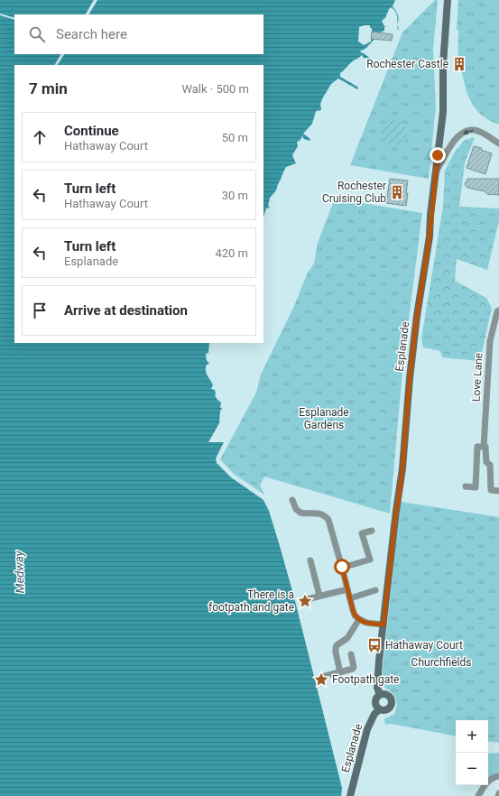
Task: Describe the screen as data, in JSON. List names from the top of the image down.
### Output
{
  "streets": {
    "street": ["Esplanade", "Love Lane"]
  },
  "water": ["Medway"],
  "parks": ["Esplanade Gardens", "Churchfields"],
  "places": {
    "building": ["Rochester Castle", "Rochester Cruising Club"],
    "place": ["There is a footpath and gate", "Footpath gate"],
    "bus stop": ["Hathaway Court"]
  },
  "page": {
    "search": "Search here",
    "heading": ["7 min", "Walk · 500 m"],
    "list": [
      ["Continue", "Hathaway Court", "50 m"],
      ["Turn left", "Hathaway Court", "30 m"],
      ["Turn left", "Esplanade", "420 m"],
      "Arrive at destination"
    ],
    "map_buttons": ["+", "−"]
  }
}
